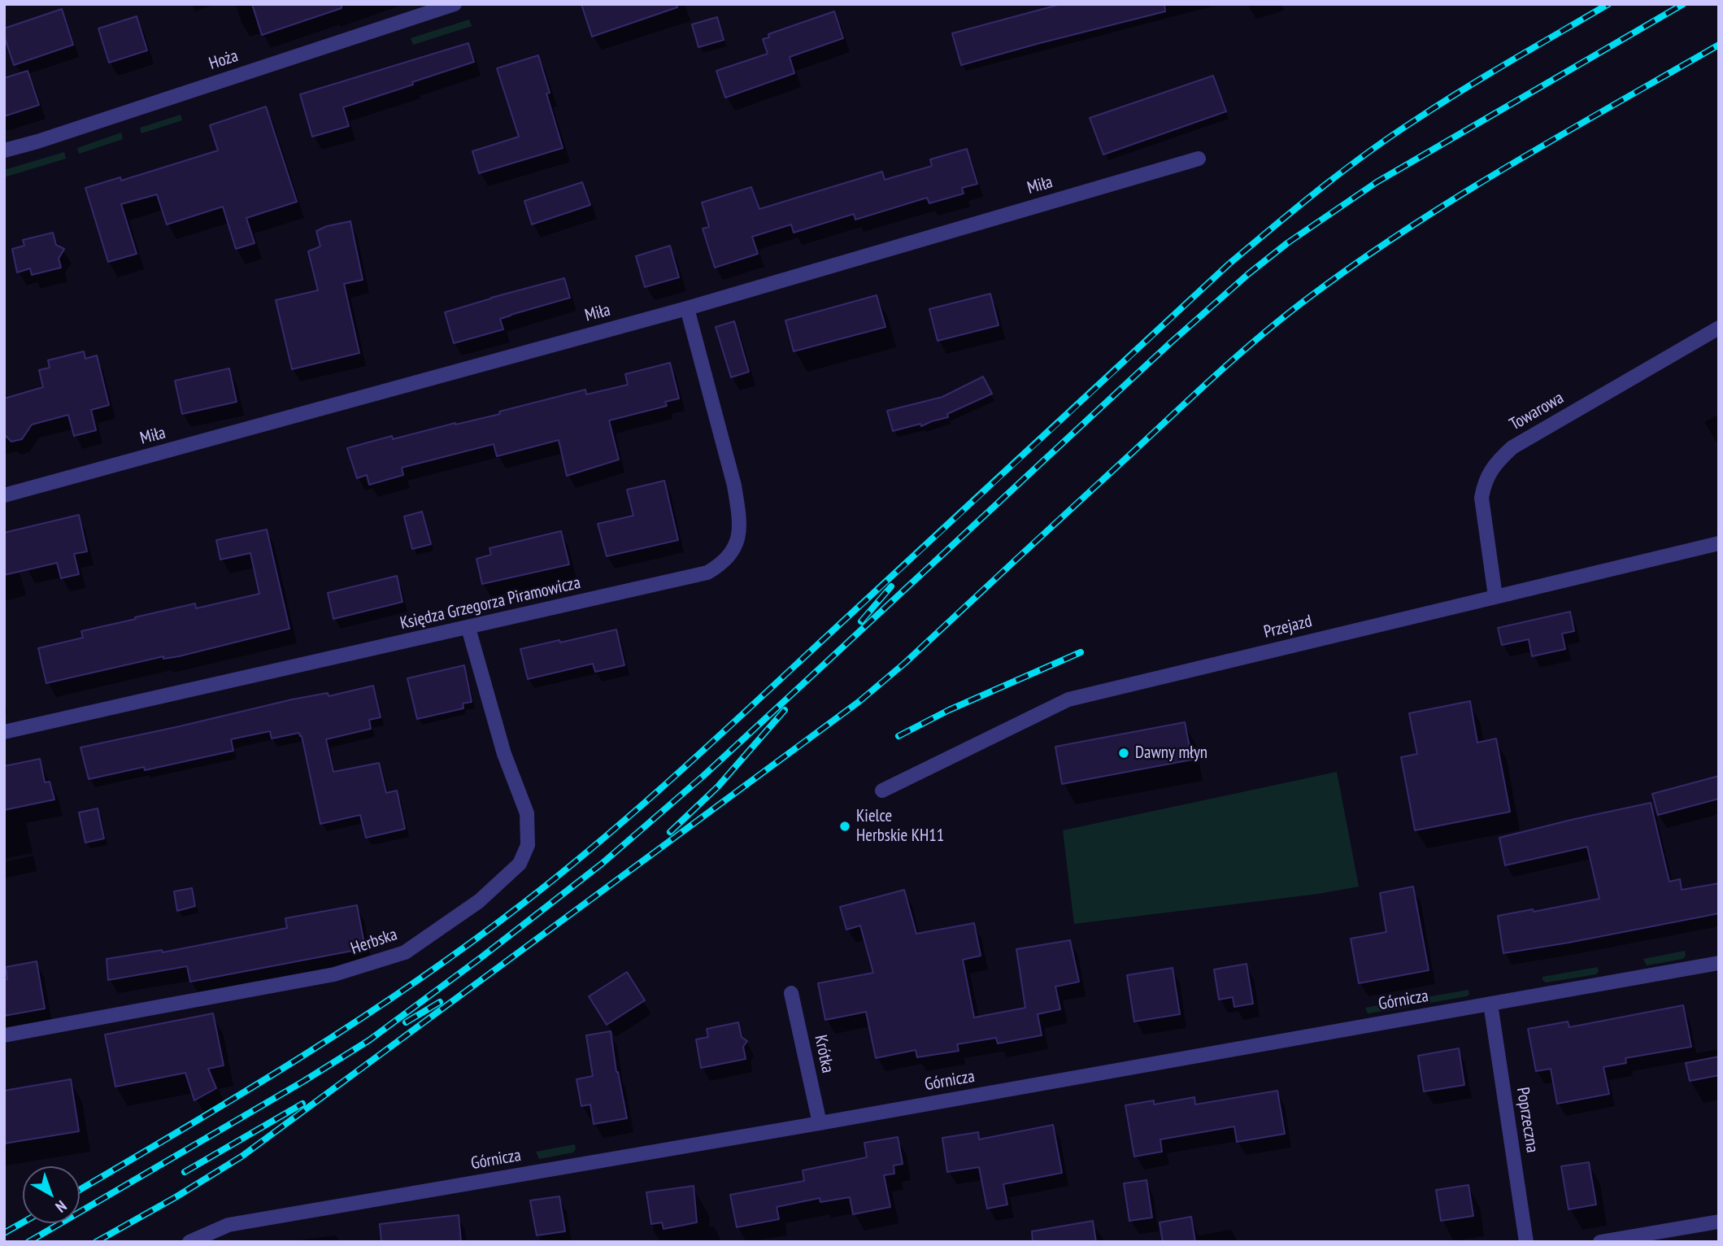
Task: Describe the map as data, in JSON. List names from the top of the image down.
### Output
{
  "streets": {
    "street": [
      "Hoża",
      "Miła",
      "Towarowa",
      "Księdza Grzegorza Piramowicza",
      "Przejazd",
      "Herbska",
      "Górnicza",
      "Krótka",
      "Poprzeczna"
    ]
  },
  "crossings": [
    ["Miła", "Księdza Grzegorza Piramowicza"],
    ["Towarowa", "Przejazd"],
    ["Księdza Grzegorza Piramowicza", "Herbska"],
    ["Górnicza", "Krótka"],
    ["Górnicza", "Poprzeczna"]
  ],
  "places": ["Dawny młyn", "Kielce Herbskie KH11"],
  "north": "bottom right"
}
